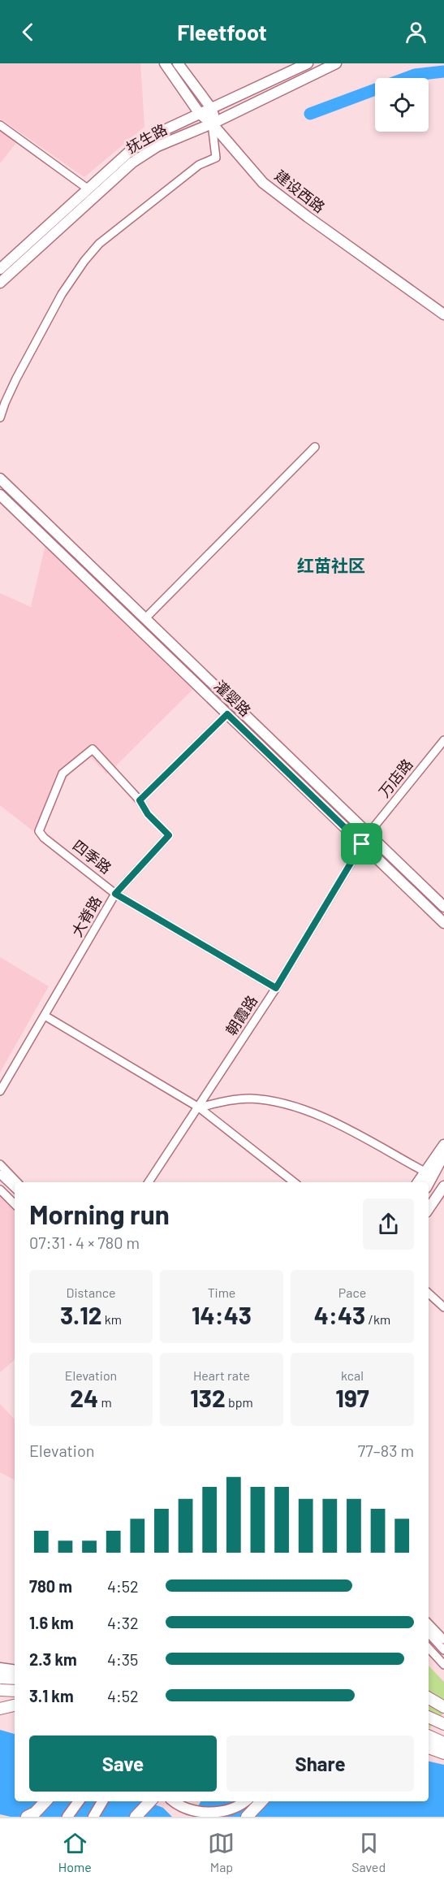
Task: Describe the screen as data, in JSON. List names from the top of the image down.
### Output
{
  "streets": {
    "main road": ["抚生路", "建设西路", "灌婴路"],
    "street": [
      "万店路",
      "四季路",
      "大脊路",
      "朝霞路"
    ]
  },
  "crossings": [
    ["抚生路", "建设西路"],
    ["灌婴路", "万店路"],
    ["灌婴路", "朝霞路"],
    ["万店路", "朝霞路"],
    ["四季路", "大脊路"],
    ["四季路", "朝霞路"]
  ],
  "districts": ["红苗社区"],
  "page": {
    "header": "Fleetfoot",
    "heading": ["Morning run", "07:31 · 4 × 780 m"],
    "stats": [
      ["Distance", "3.12 km"],
      ["Time", "14:43"],
      ["Pace", "4:43 /km"],
      ["Elevation", "24 m"],
      ["Heart rate", "132 bpm"],
      ["kcal", "197"]
    ],
    "chart": ["Elevation", "77–83 m"],
    "list": [
      {
        "name": "780 m",
        "note": "4:52"
      },
      {
        "name": "1.6 km",
        "note": "4:32"
      },
      {
        "name": "2.3 km",
        "note": "4:35"
      },
      {
        "name": "3.1 km",
        "note": "4:52"
      }
    ],
    "buttons": ["Save", "Share"],
    "tabs": ["Home", "Map", "Saved"]
  }
}
